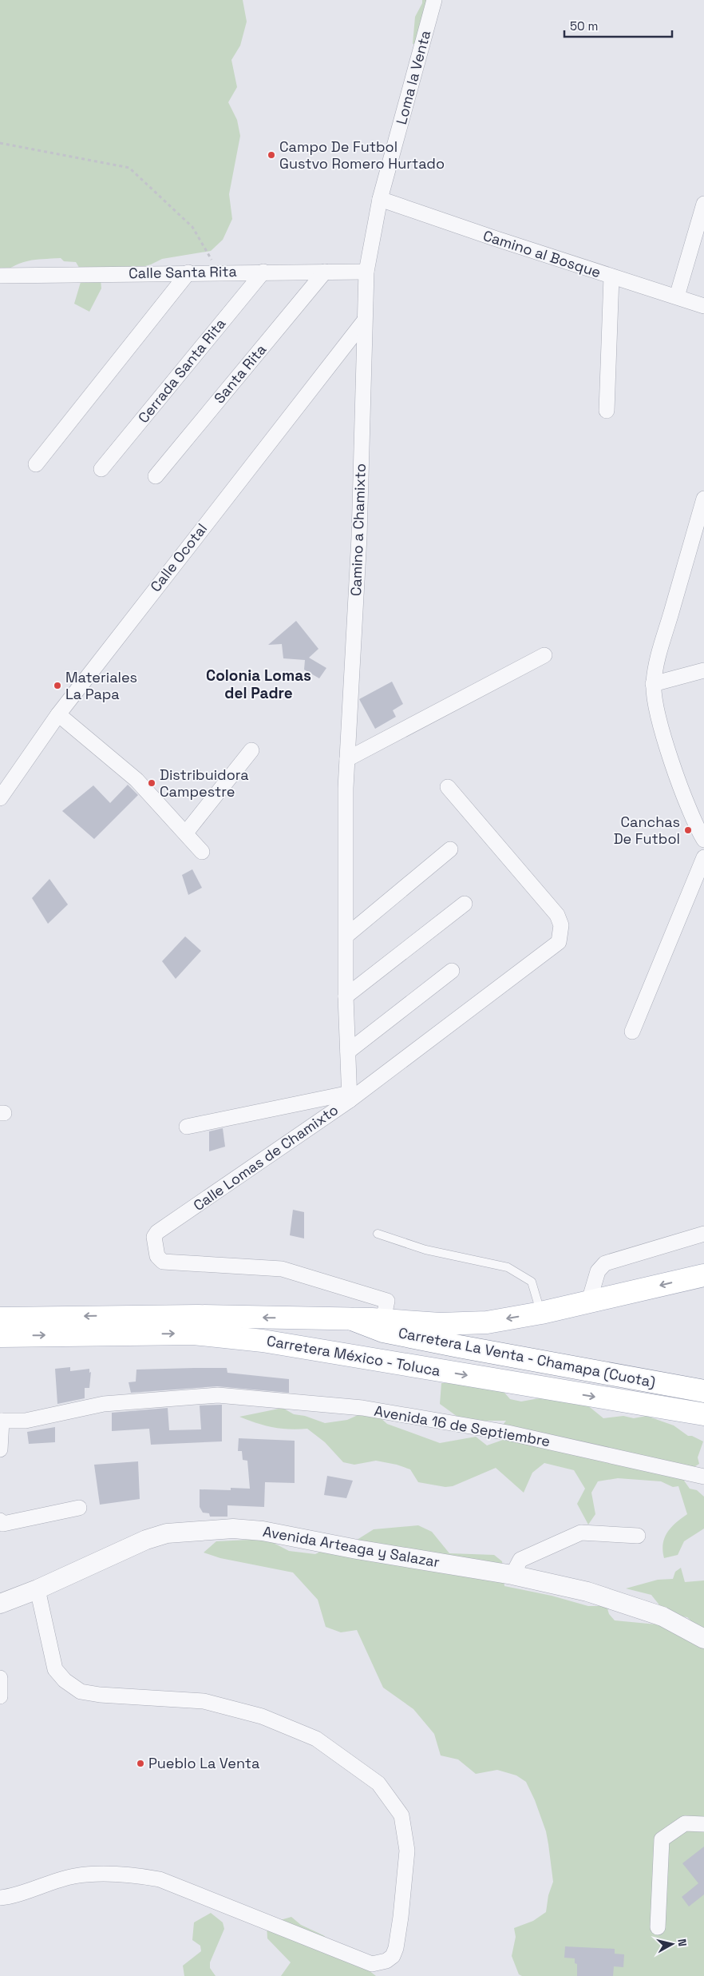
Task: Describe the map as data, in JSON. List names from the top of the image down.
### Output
{
  "streets": {
    "main road": ["Carretera México - Toluca", "Carretera La Venta - Chamapa (Cuota)"],
    "street": [
      "Loma la Venta",
      "Camino al Bosque",
      "Calle Santa Rita",
      "Cerrada Santa Rita",
      "Santa Rita",
      "Camino a Chamixto",
      "Calle Ocotal",
      "Calle Lomas de Chamixto",
      "Avenida 16 de Septiembre",
      "Avenida Arteaga y Salazar"
    ]
  },
  "crossings": [
    ["Loma la Venta", "Camino al Bosque"],
    ["Loma la Venta", "Calle Santa Rita"],
    ["Loma la Venta", "Camino a Chamixto"],
    ["Calle Santa Rita", "Cerrada Santa Rita"],
    ["Calle Santa Rita", "Santa Rita"],
    ["Calle Santa Rita", "Camino a Chamixto"],
    ["Camino a Chamixto", "Calle Ocotal"],
    ["Camino a Chamixto", "Calle Lomas de Chamixto"],
    ["Calle Lomas de Chamixto", "Carretera México - Toluca"],
    ["Carretera México - Toluca", "Carretera La Venta - Chamapa (Cuota)"]
  ],
  "districts": ["Colonia Lomas del Padre"],
  "places": [
    "Campo De Futbol Gustvo Romero Hurtado",
    "Materiales La Papa",
    "Distribuidora Campestre",
    "Canchas De Futbol",
    "Pueblo La Venta"
  ],
  "scale_bar": "50 m",
  "north": "right"
}
